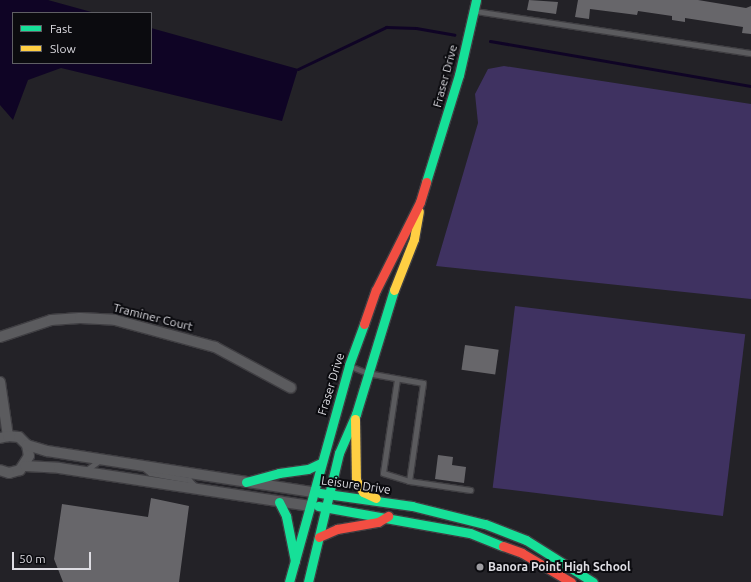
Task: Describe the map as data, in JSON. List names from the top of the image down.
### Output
{
  "streets": {
    "street": ["Fraser Drive", "Traminer Court", "Leisure Drive"]
  },
  "crossings": [
    ["Fraser Drive", "Leisure Drive"]
  ],
  "places": ["Banora Point High School"],
  "legend": ["Fast", "Slow"],
  "scale_bar": "50 m"
}
